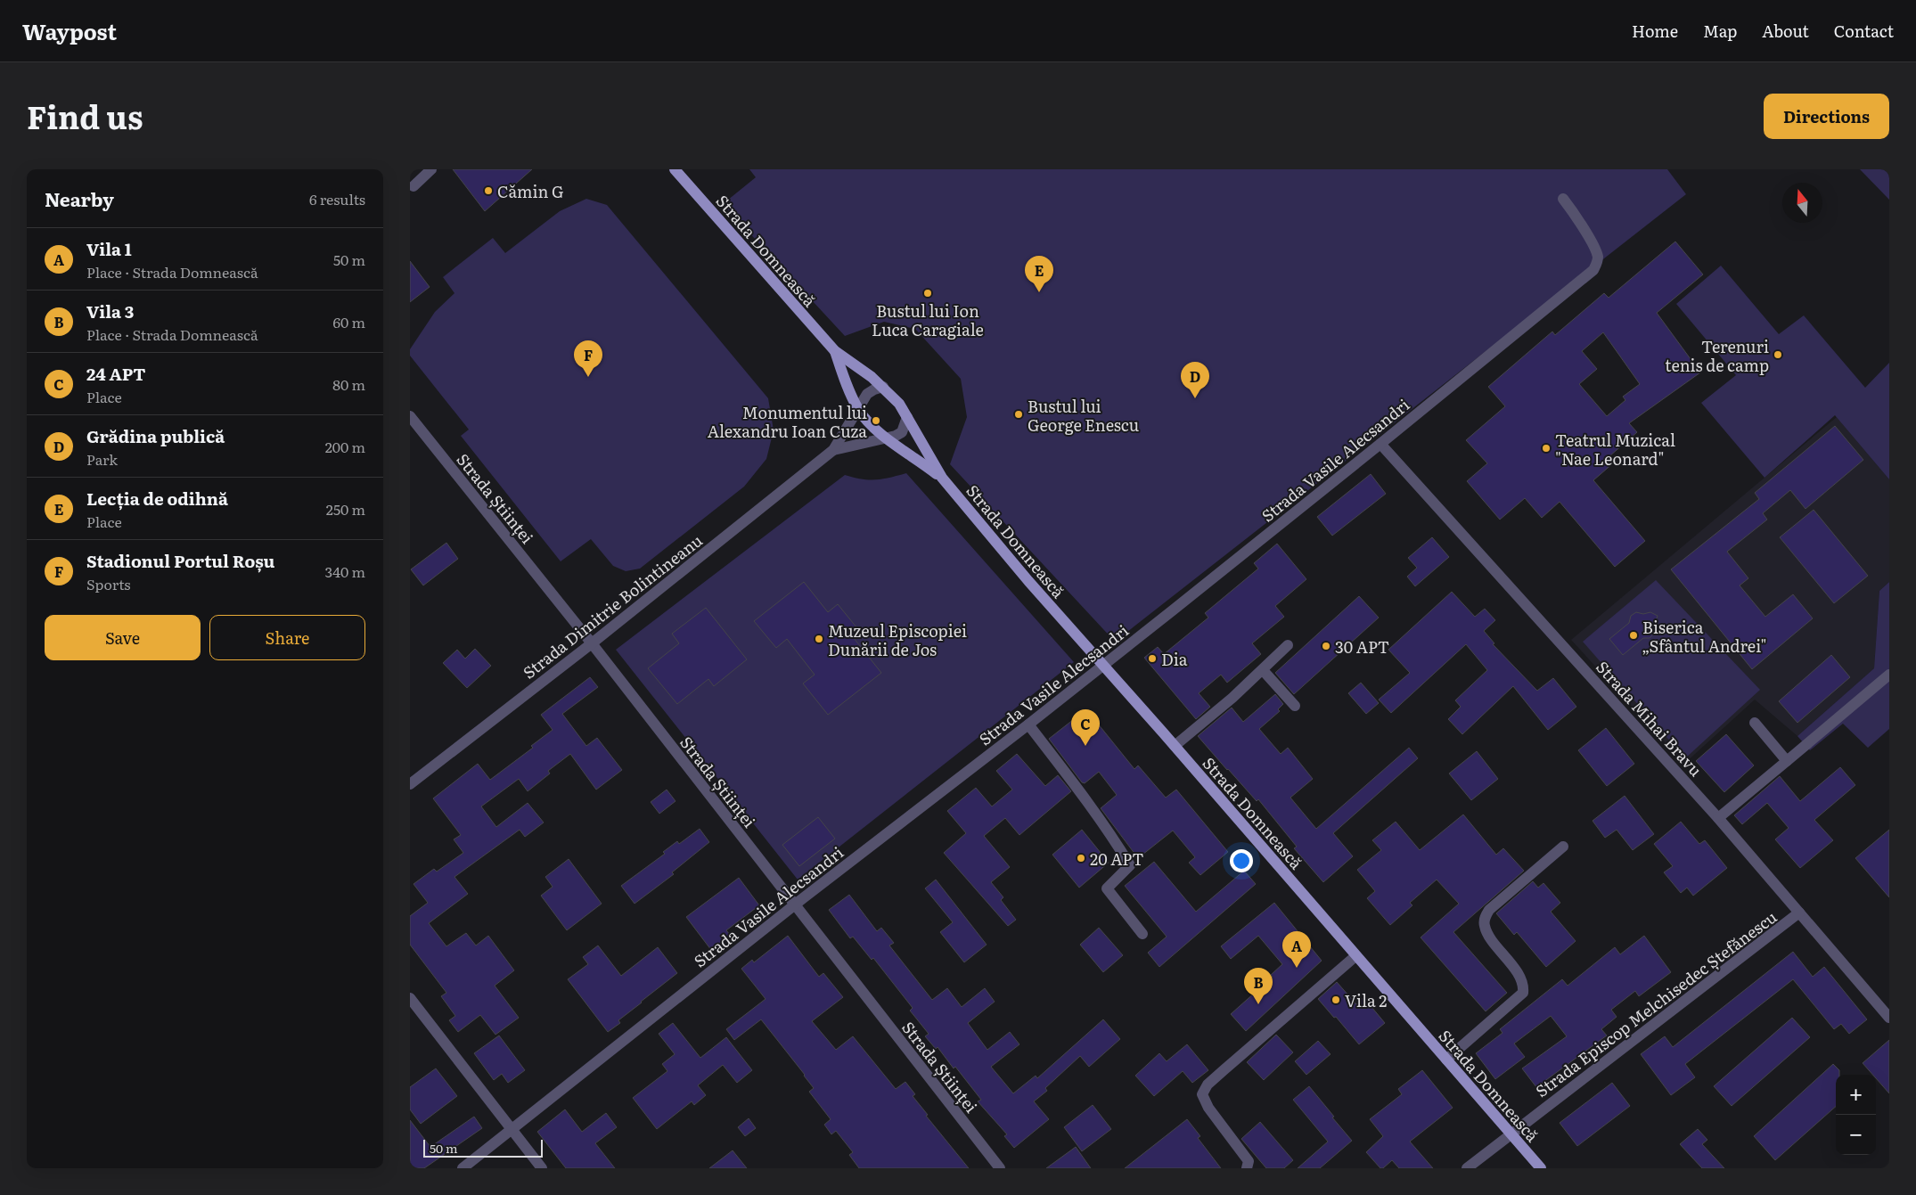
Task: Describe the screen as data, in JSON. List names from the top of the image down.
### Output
{
  "streets": {
    "main road": ["Strada Domnească"],
    "street": [
      "Strada Vasile Alecsandri",
      "Strada Științei",
      "Strada Dimitrie Bolintineanu",
      "Strada Mihai Bravu",
      "Strada Episcop Melchisedec Ștefănescu"
    ]
  },
  "crossings": [
    ["Strada Domnească", "Strada Vasile Alecsandri"],
    ["Strada Domnească", "Strada Dimitrie Bolintineanu"],
    ["Strada Domnească", "Strada Episcop Melchisedec Ștefănescu"],
    ["Strada Vasile Alecsandri", "Strada Științei"],
    ["Strada Vasile Alecsandri", "Strada Mihai Bravu"],
    ["Strada Științei", "Strada Dimitrie Bolintineanu"],
    ["Strada Mihai Bravu", "Strada Episcop Melchisedec Ștefănescu"]
  ],
  "places": [
    "Cămin G",
    "Bustul lui Ion Luca Caragiale",
    "Terenuri tenis de camp",
    "Bustul lui George Enescu",
    "Monumentul lui Alexandru Ioan Cuza",
    "Teatrul Muzical \"Nae Leonard\"",
    "Biserica „Sfântul Andrei\"",
    "Muzeul Episcopiei Dunării de Jos",
    "30 APT",
    "Dia",
    "20 APT",
    "Vila 2"
  ],
  "scale_bar": "50 m",
  "north": "top",
  "page": {
    "header": "Waypost",
    "nav": [
      "Home",
      "Map",
      "About",
      "Contact"
    ],
    "title": "Find us",
    "buttons": [
      "Directions",
      ["Save", "Share"]
    ],
    "heading": ["Nearby", "6 results"],
    "list": [
      {
        "mark": "A",
        "name": "Vila 1",
        "note": "Place · Strada Domnească",
        "value": "50 m"
      },
      {
        "mark": "B",
        "name": "Vila 3",
        "note": "Place · Strada Domnească",
        "value": "60 m"
      },
      {
        "mark": "C",
        "name": "24 APT",
        "note": "Place",
        "value": "80 m"
      },
      {
        "mark": "D",
        "name": "Grădina publică",
        "note": "Park",
        "value": "200 m"
      },
      {
        "mark": "E",
        "name": "Lecția de odihnă",
        "note": "Place",
        "value": "250 m"
      },
      {
        "mark": "F",
        "name": "Stadionul Portul Roșu",
        "note": "Sports",
        "value": "340 m"
      }
    ],
    "pins": [
      "E",
      "F",
      "D",
      "C",
      "A",
      "B"
    ],
    "map_buttons": ["+", "−"],
    "scale": "50 m"
  }
}
